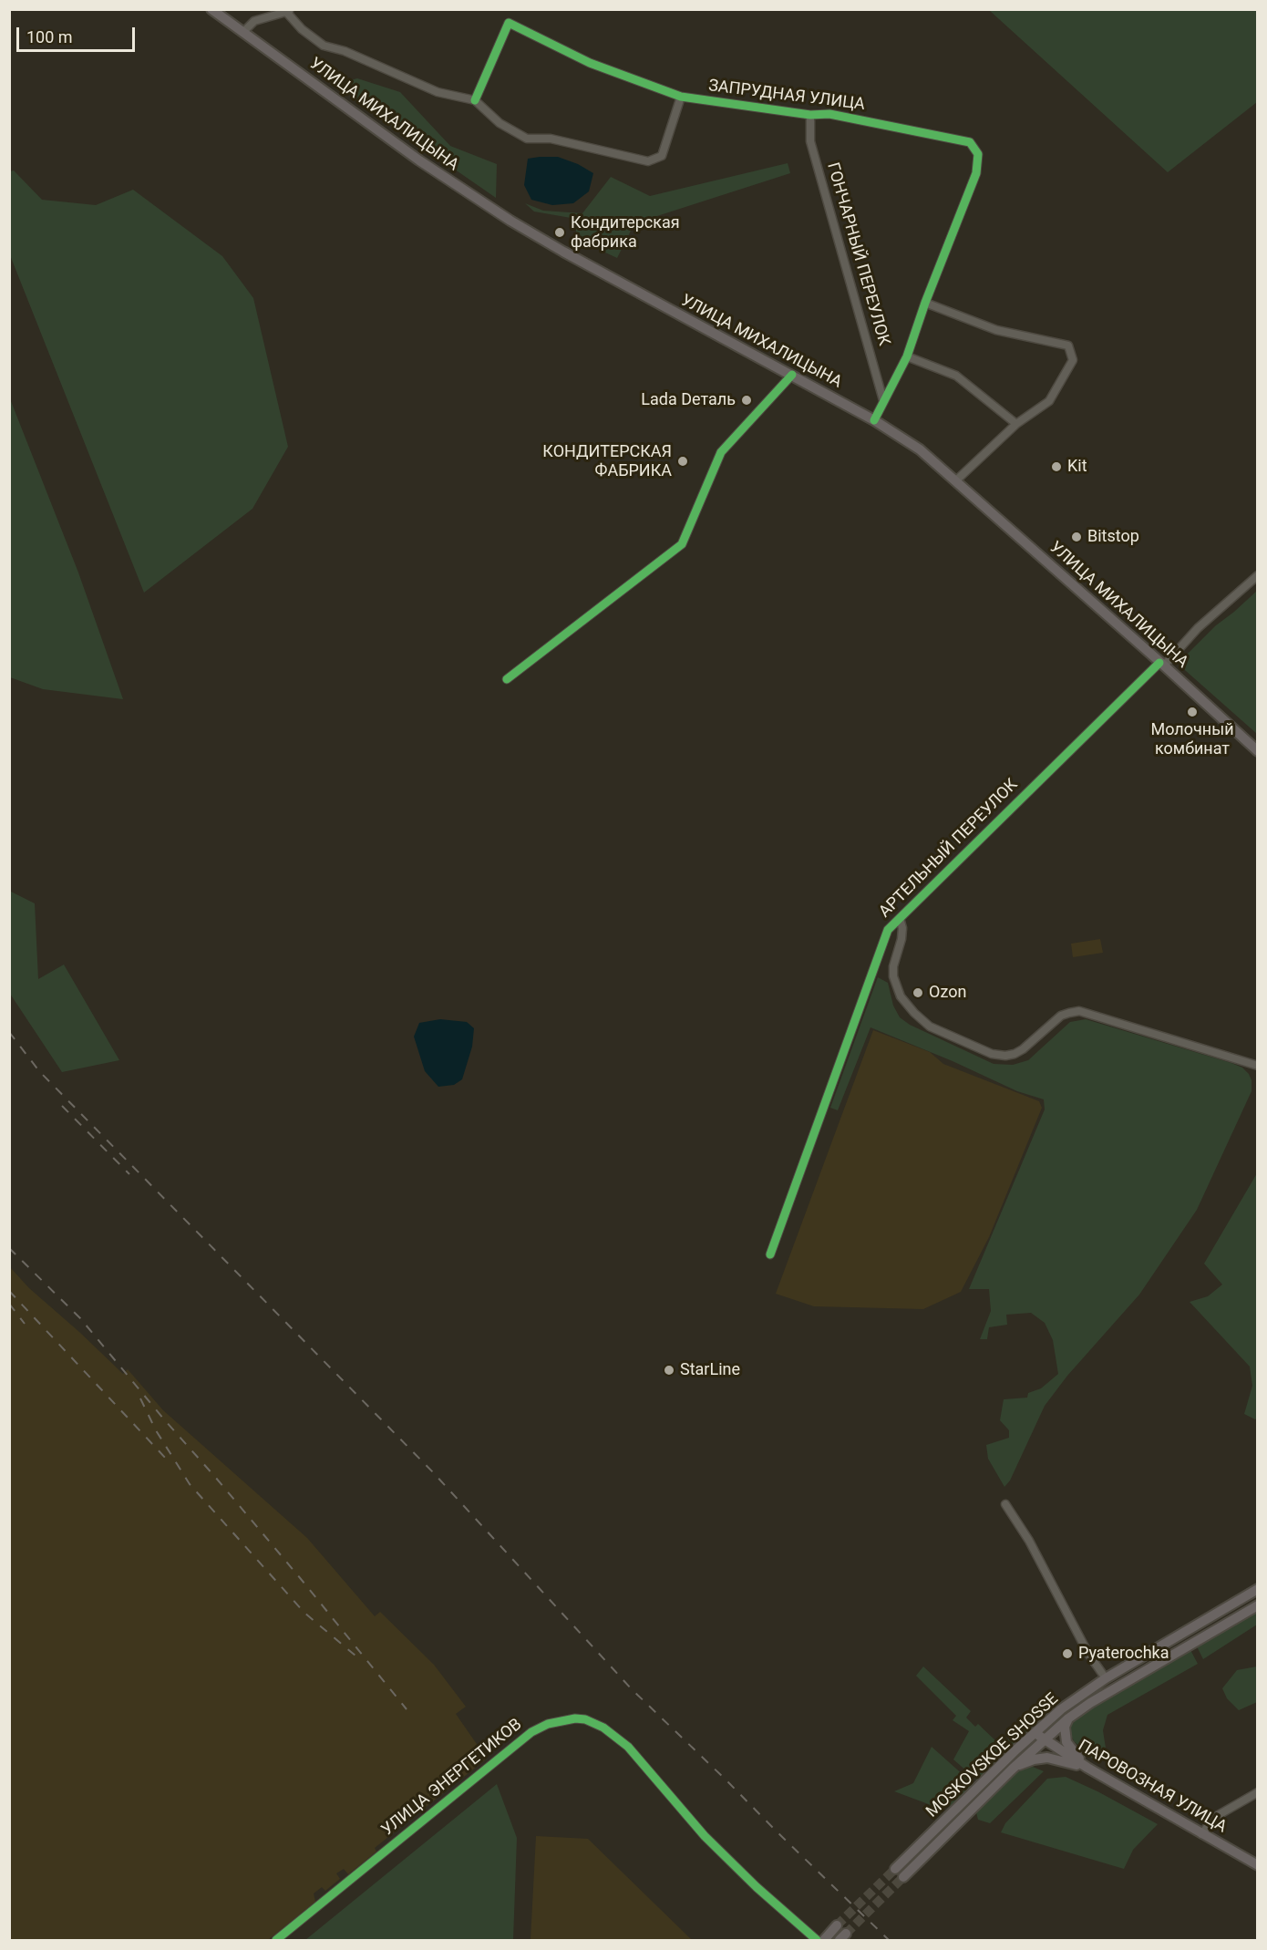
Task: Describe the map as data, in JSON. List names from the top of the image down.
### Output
{
  "streets": {
    "main road": ["УЛИЦА МИХАЛИЦЫНА", "MOSKOVSKOE SHOSSE", "ПАРОВОЗНАЯ УЛИЦА"],
    "street": [
      "ЗАПРУДНАЯ УЛИЦА",
      "ГОНЧАРНЫЙ ПЕРЕУЛОК",
      "АРТЕЛЬНЫЙ ПЕРЕУЛОК",
      "УЛИЦА ЭНЕРГЕТИКОВ"
    ]
  },
  "crossings": [
    ["ЗАПРУДНАЯ УЛИЦА", "УЛИЦА МИХАЛИЦЫНА"],
    ["ЗАПРУДНАЯ УЛИЦА", "ГОНЧАРНЫЙ ПЕРЕУЛОК"],
    ["УЛИЦА МИХАЛИЦЫНА", "АРТЕЛЬНЫЙ ПЕРЕУЛОК"],
    ["MOSKOVSKOE SHOSSE", "ПАРОВОЗНАЯ УЛИЦА"]
  ],
  "places": [
    "Кондитерская фабрика",
    "Lada Dеталь",
    "КОНДИТЕРСКАЯ ФАБРИКА",
    "Kit",
    "Bitstop",
    "Молочный комбинат",
    "Ozon",
    "StarLine",
    "Pyaterochka"
  ],
  "scale_bar": "100 m"
}
